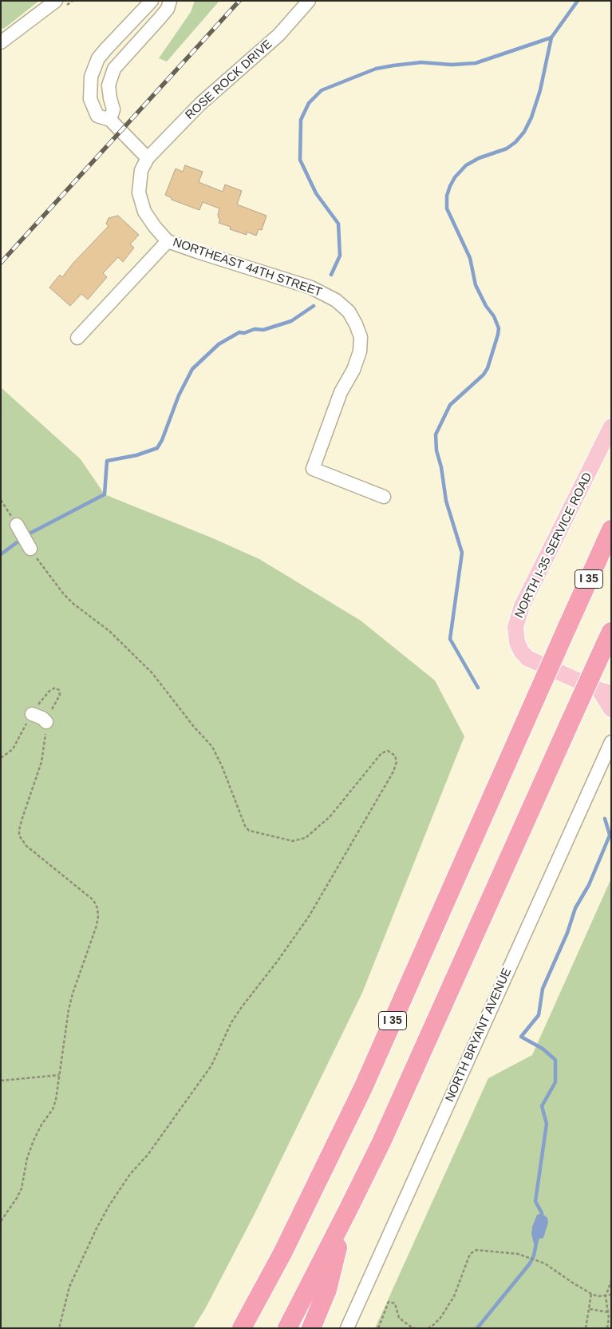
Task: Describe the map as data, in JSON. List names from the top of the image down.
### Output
{
  "streets": {
    "highway": ["I 35"],
    "main road": ["NORTH I-35 SERVICE ROAD"],
    "street": ["ROSE ROCK DRIVE", "NORTHEAST 44TH STREET", "NORTH BRYANT AVENUE"]
  },
  "crossings": [
    ["ROSE ROCK DRIVE", "NORTHEAST 44TH STREET"]
  ]
}
